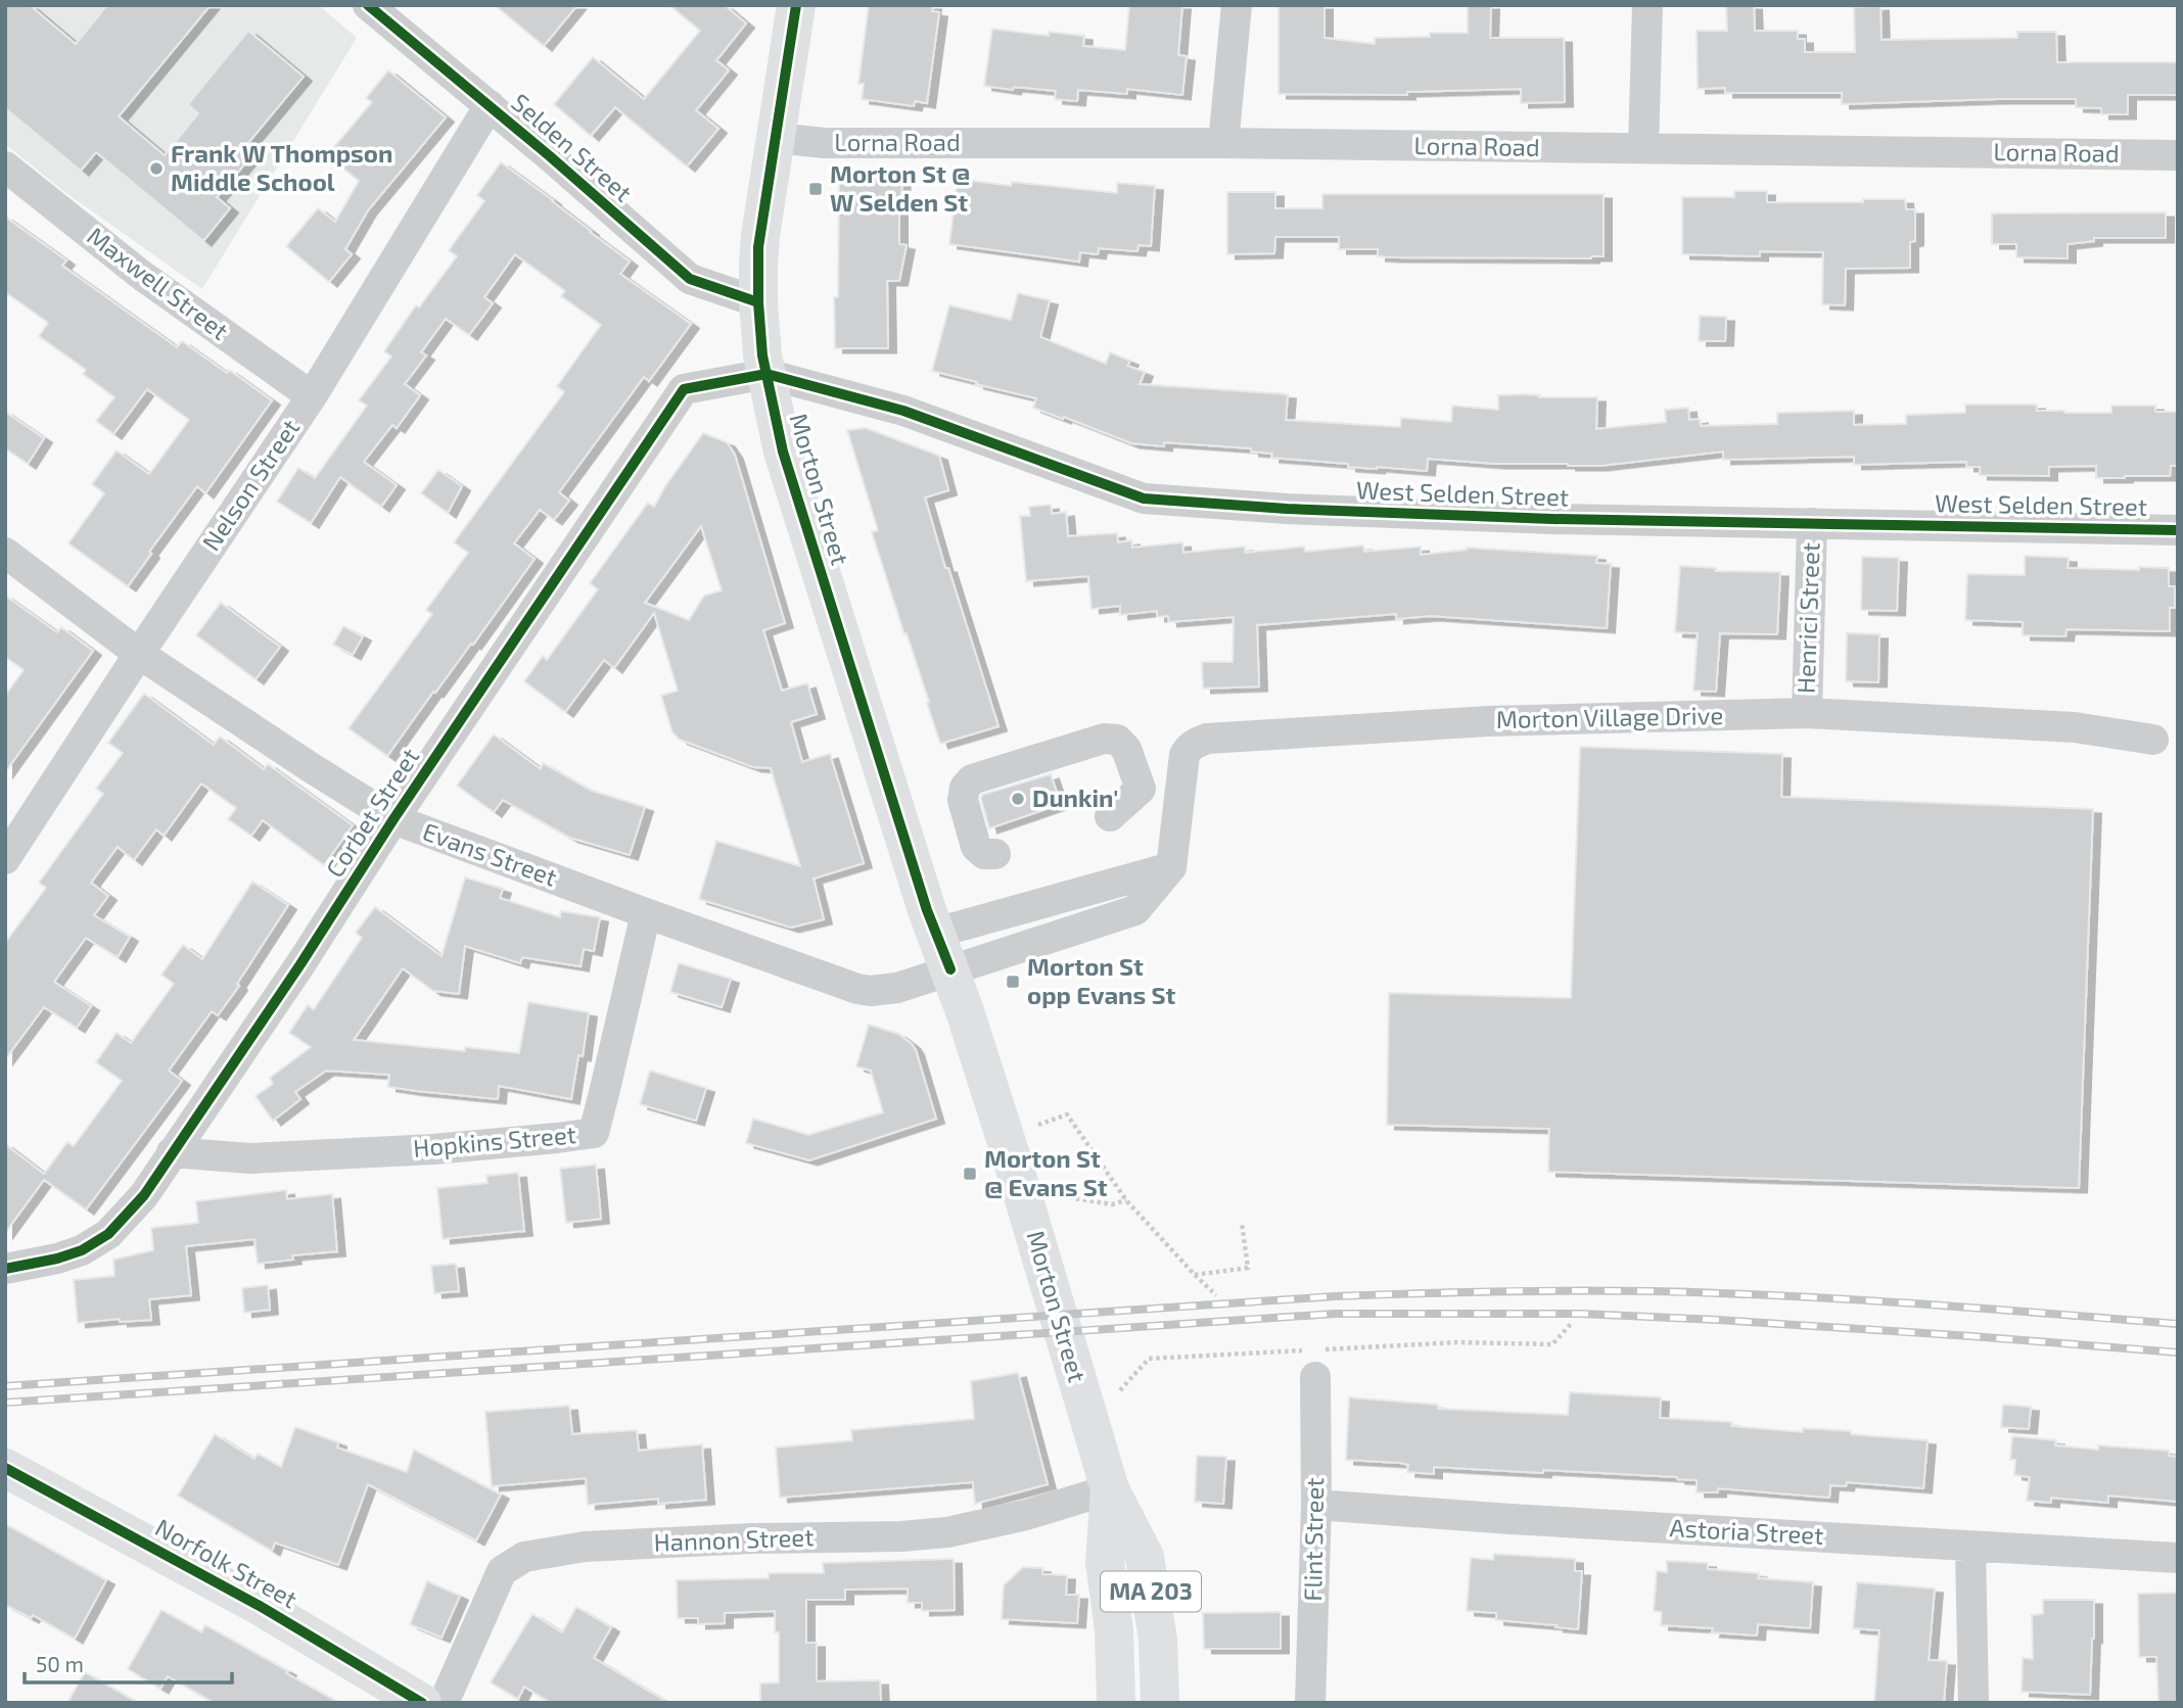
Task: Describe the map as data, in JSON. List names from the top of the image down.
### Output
{
  "streets": {
    "main road": ["Morton Street", "Norfolk Street", "MA 203"],
    "street": [
      "Lorna Road",
      "Selden Street",
      "Maxwell Street",
      "Nelson Street",
      "West Selden Street",
      "Henrici Street",
      "Morton Village Drive",
      "Corbet Street",
      "Evans Street",
      "Hopkins Street",
      "Astoria Street",
      "Flint Street",
      "Hannon Street"
    ]
  },
  "crossings": [
    ["Lorna Road", "Morton Street"],
    ["Selden Street", "Nelson Street"],
    ["Selden Street", "Morton Street"],
    ["Maxwell Street", "Nelson Street"],
    ["Nelson Street", "Evans Street"],
    ["Morton Street", "West Selden Street"],
    ["Morton Street", "Corbet Street"],
    ["Morton Street", "Evans Street"],
    ["Morton Street", "Hannon Street"],
    ["West Selden Street", "Henrici Street"],
    ["West Selden Street", "Corbet Street"],
    ["Henrici Street", "Morton Village Drive"],
    ["Corbet Street", "Evans Street"],
    ["Corbet Street", "Hopkins Street"],
    ["Evans Street", "Hopkins Street"],
    ["Astoria Street", "Flint Street"],
    ["Hannon Street", "Norfolk Street"]
  ],
  "places": {
    "other": ["Frank W Thompson Middle School", "Dunkin'"],
    "transit": ["Morton St @ W Selden St", "Morton St opp Evans St", "Morton St @ Evans St"]
  },
  "scale_bar": "50 m"
}
